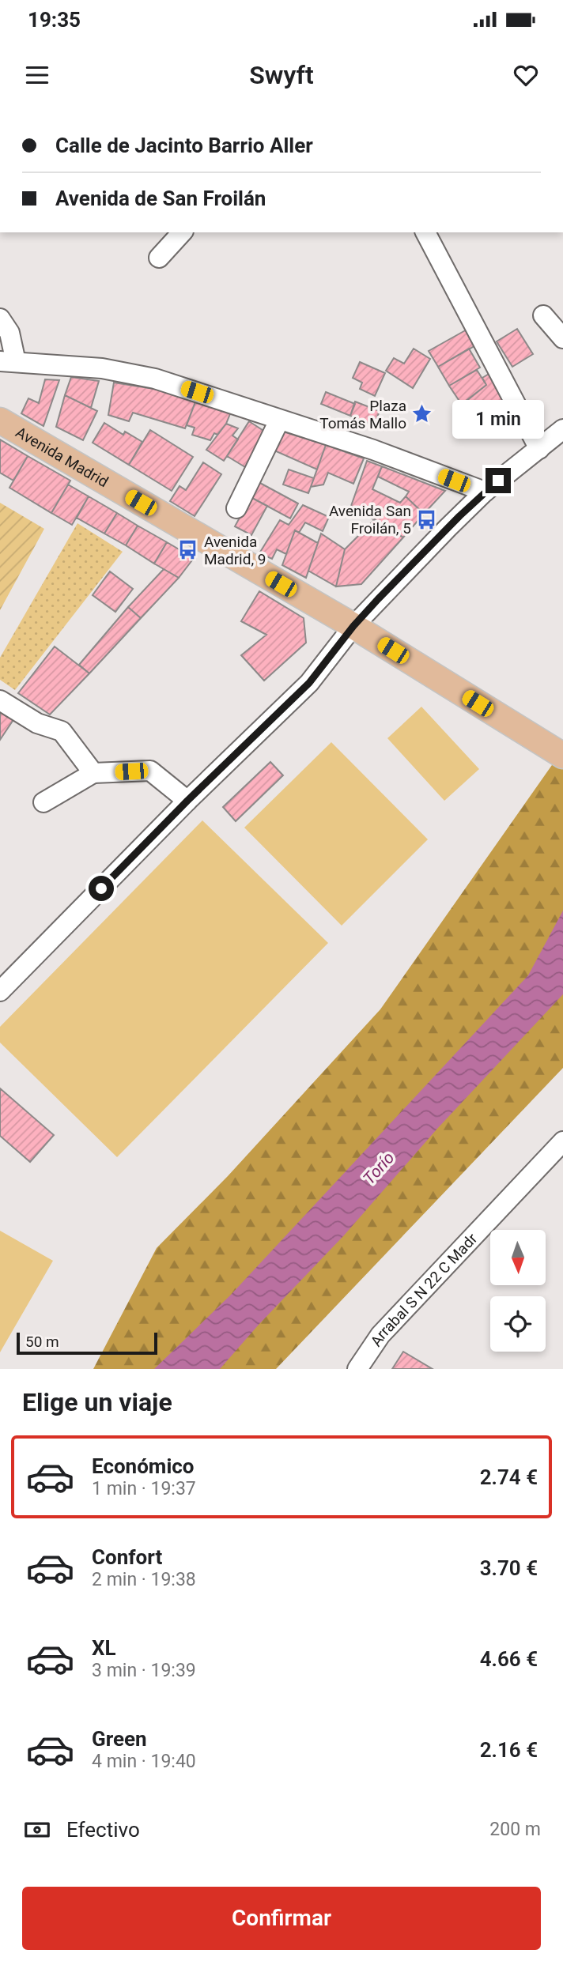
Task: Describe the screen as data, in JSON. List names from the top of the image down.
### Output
{
  "streets": {
    "main road": ["Avenida Madrid"],
    "street": ["Arrabal S N 22 C Madr"]
  },
  "water": ["Torío"],
  "places": {
    "place": ["Plaza Tomás Mallo"],
    "bus stop": ["Avenida San Froilán, 5", "Avenida Madrid, 9"]
  },
  "scale_bar": "50 m",
  "north": "bottom",
  "page": {
    "status": "19:35",
    "header": "Swyft",
    "banner": ["Calle de Jacinto Barrio Aller", "Avenida de San Froilán"],
    "bubble": "1 min",
    "scale": "50 m",
    "heading": "Elige un viaje",
    "list": [
      {
        "name": "Económico",
        "note": "1 min · 19:37",
        "value": "2.74 €"
      },
      {
        "name": "Confort",
        "note": "2 min · 19:38",
        "value": "3.70 €"
      },
      {
        "name": "XL",
        "note": "3 min · 19:39",
        "value": "4.66 €"
      },
      {
        "name": "Green",
        "note": "4 min · 19:40",
        "value": "2.16 €"
      }
    ],
    "pay": ["Efectivo", "200 m"],
    "buttons": "Confirmar"
  }
}
